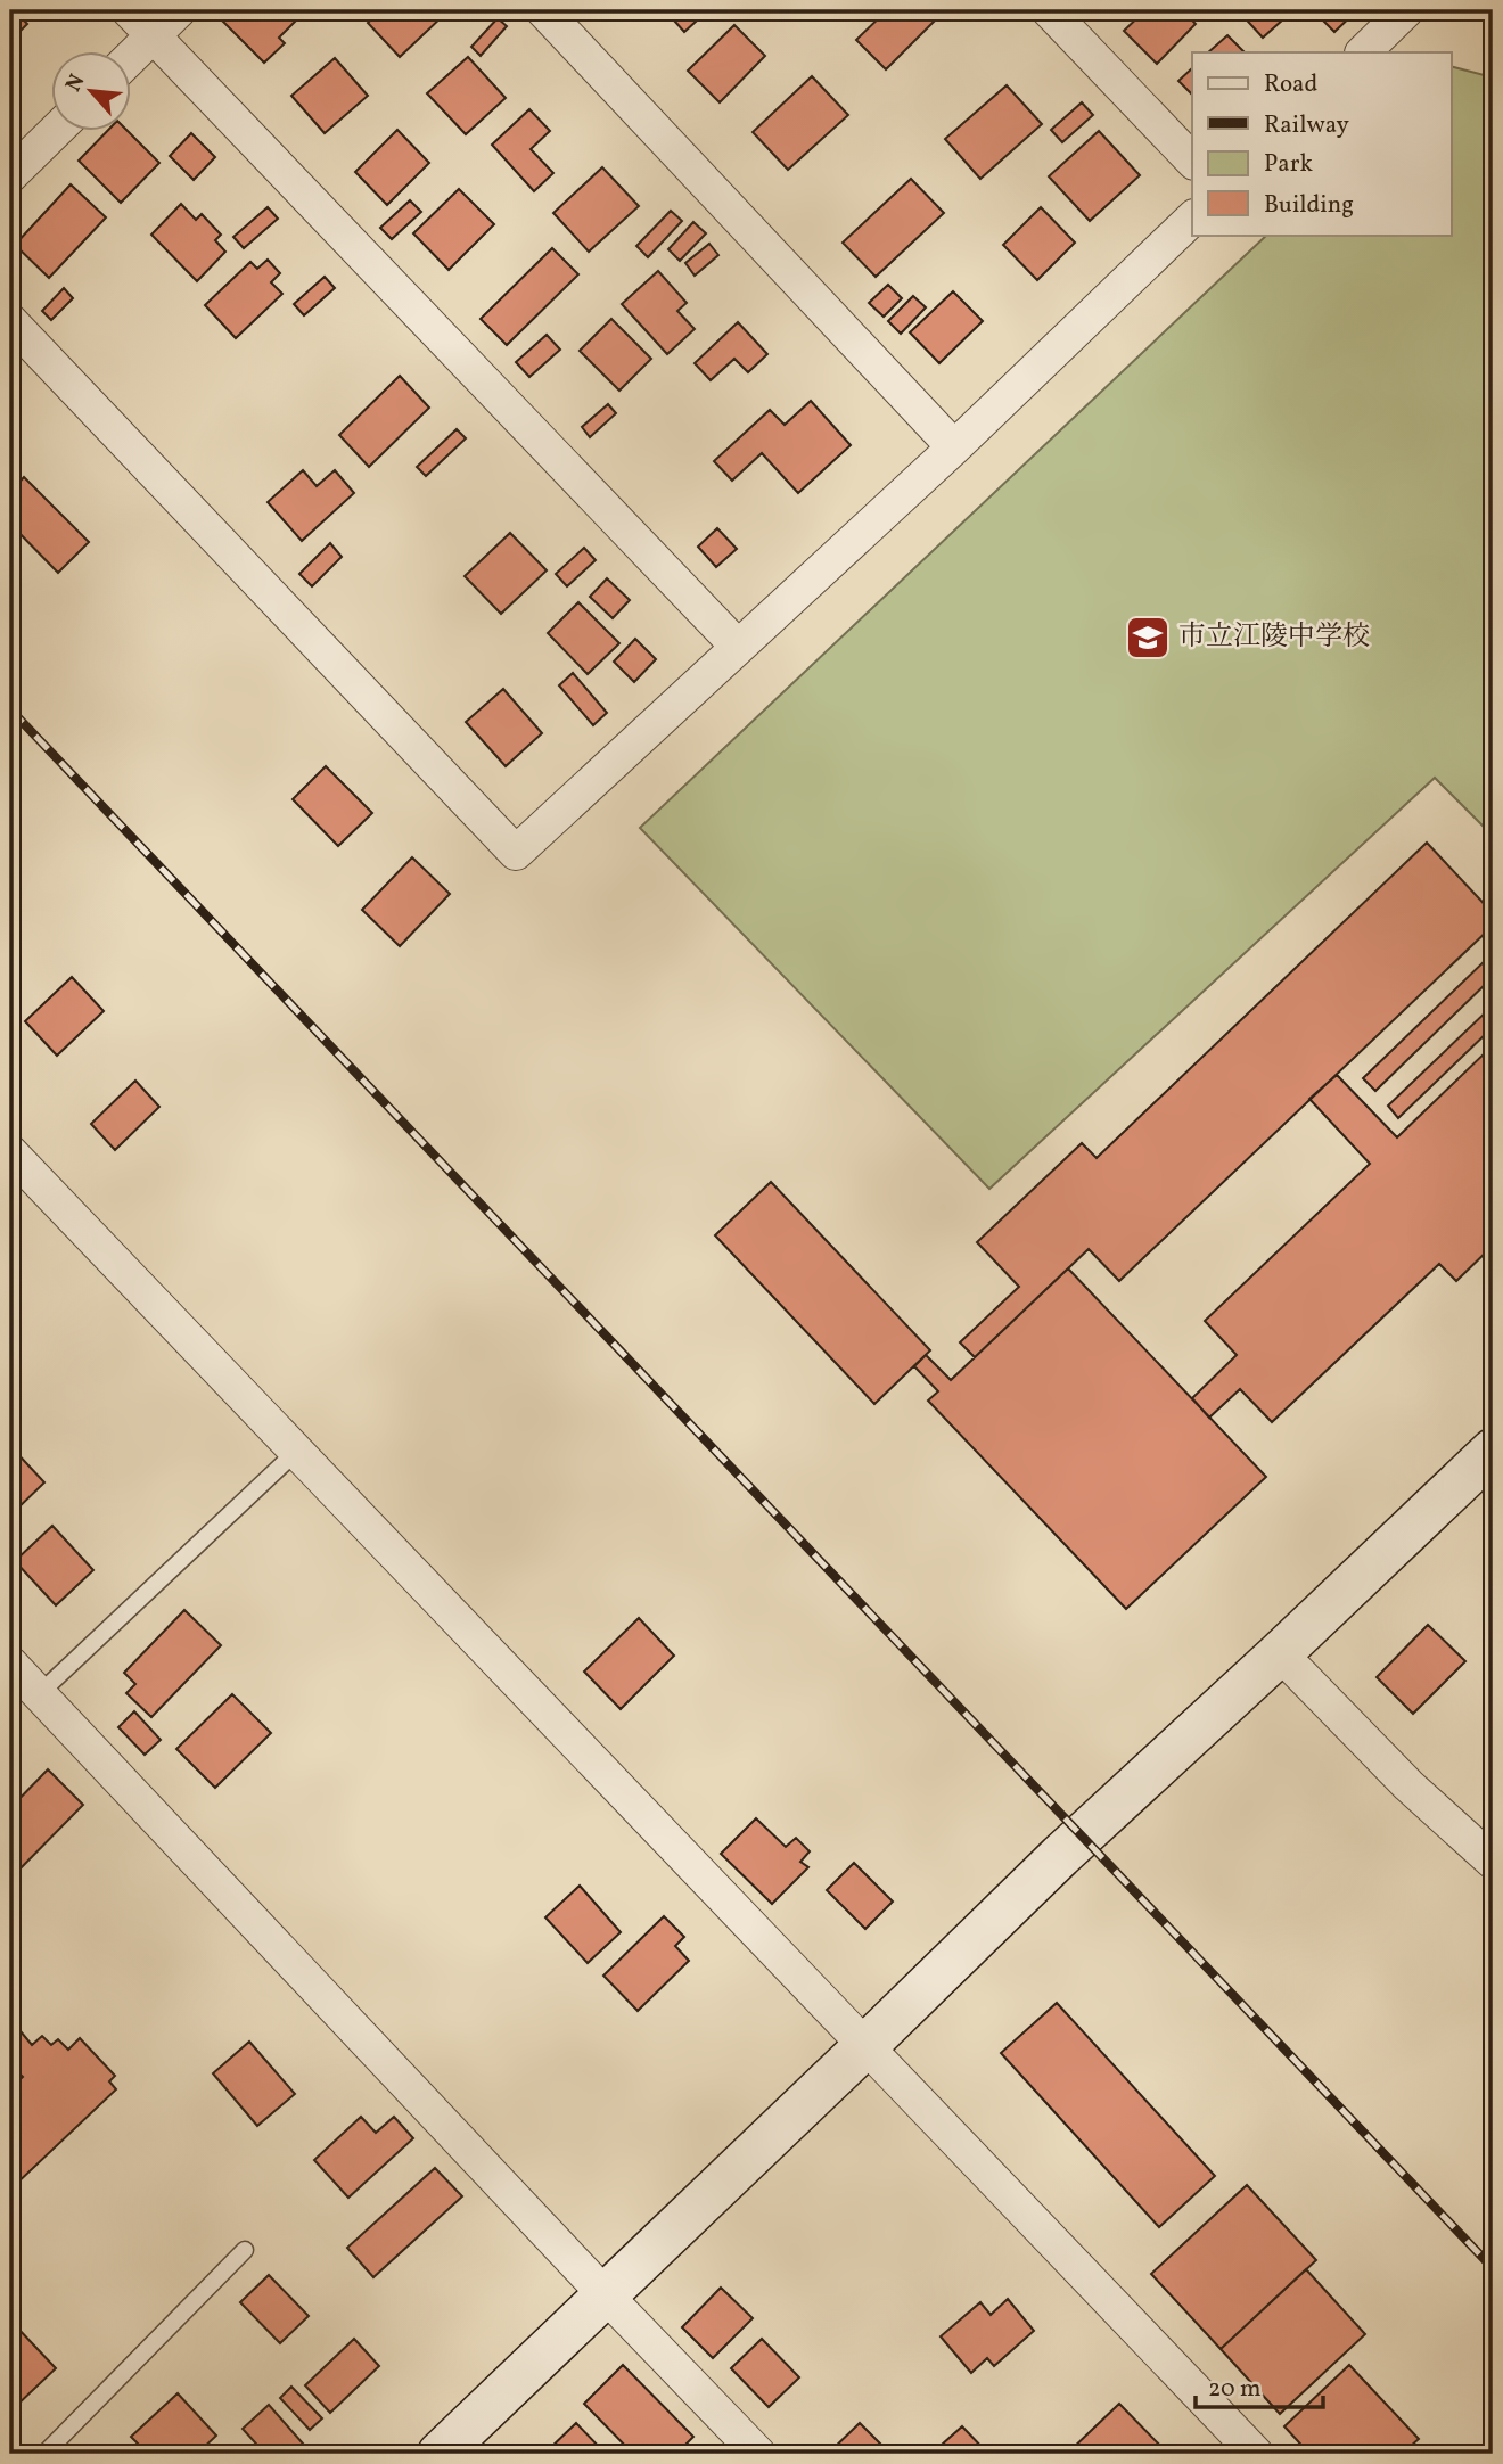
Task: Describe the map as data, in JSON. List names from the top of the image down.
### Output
{
  "places": {
    "school or university": ["市立江陵中学校"]
  },
  "legend": [
    "Road",
    "Railway",
    "Park",
    "Building"
  ],
  "scale_bar": "20 m",
  "north": "top left"
}
